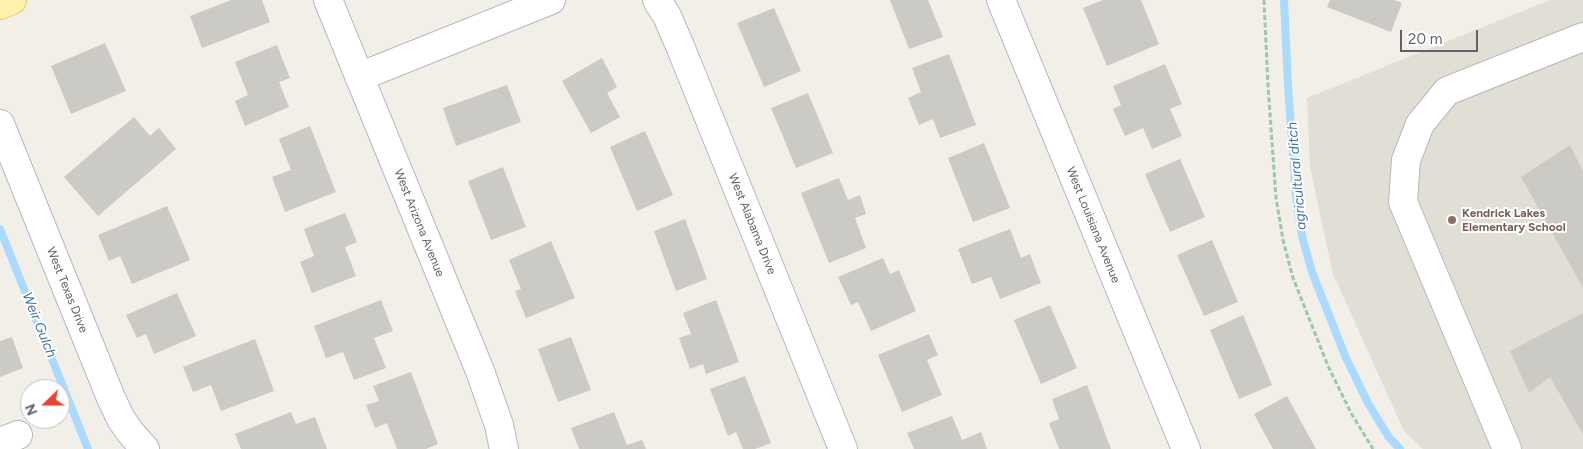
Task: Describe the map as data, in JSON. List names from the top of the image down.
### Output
{
  "streets": {
    "street": [
      "West Arizona Avenue",
      "West Alabama Drive",
      "West Louisiana Avenue",
      "West Texas Drive"
    ]
  },
  "water": ["agricultural ditch", "Weir Gulch"],
  "places": ["Kendrick Lakes Elementary School"],
  "scale_bar": "20 m",
  "north": "left"
}
